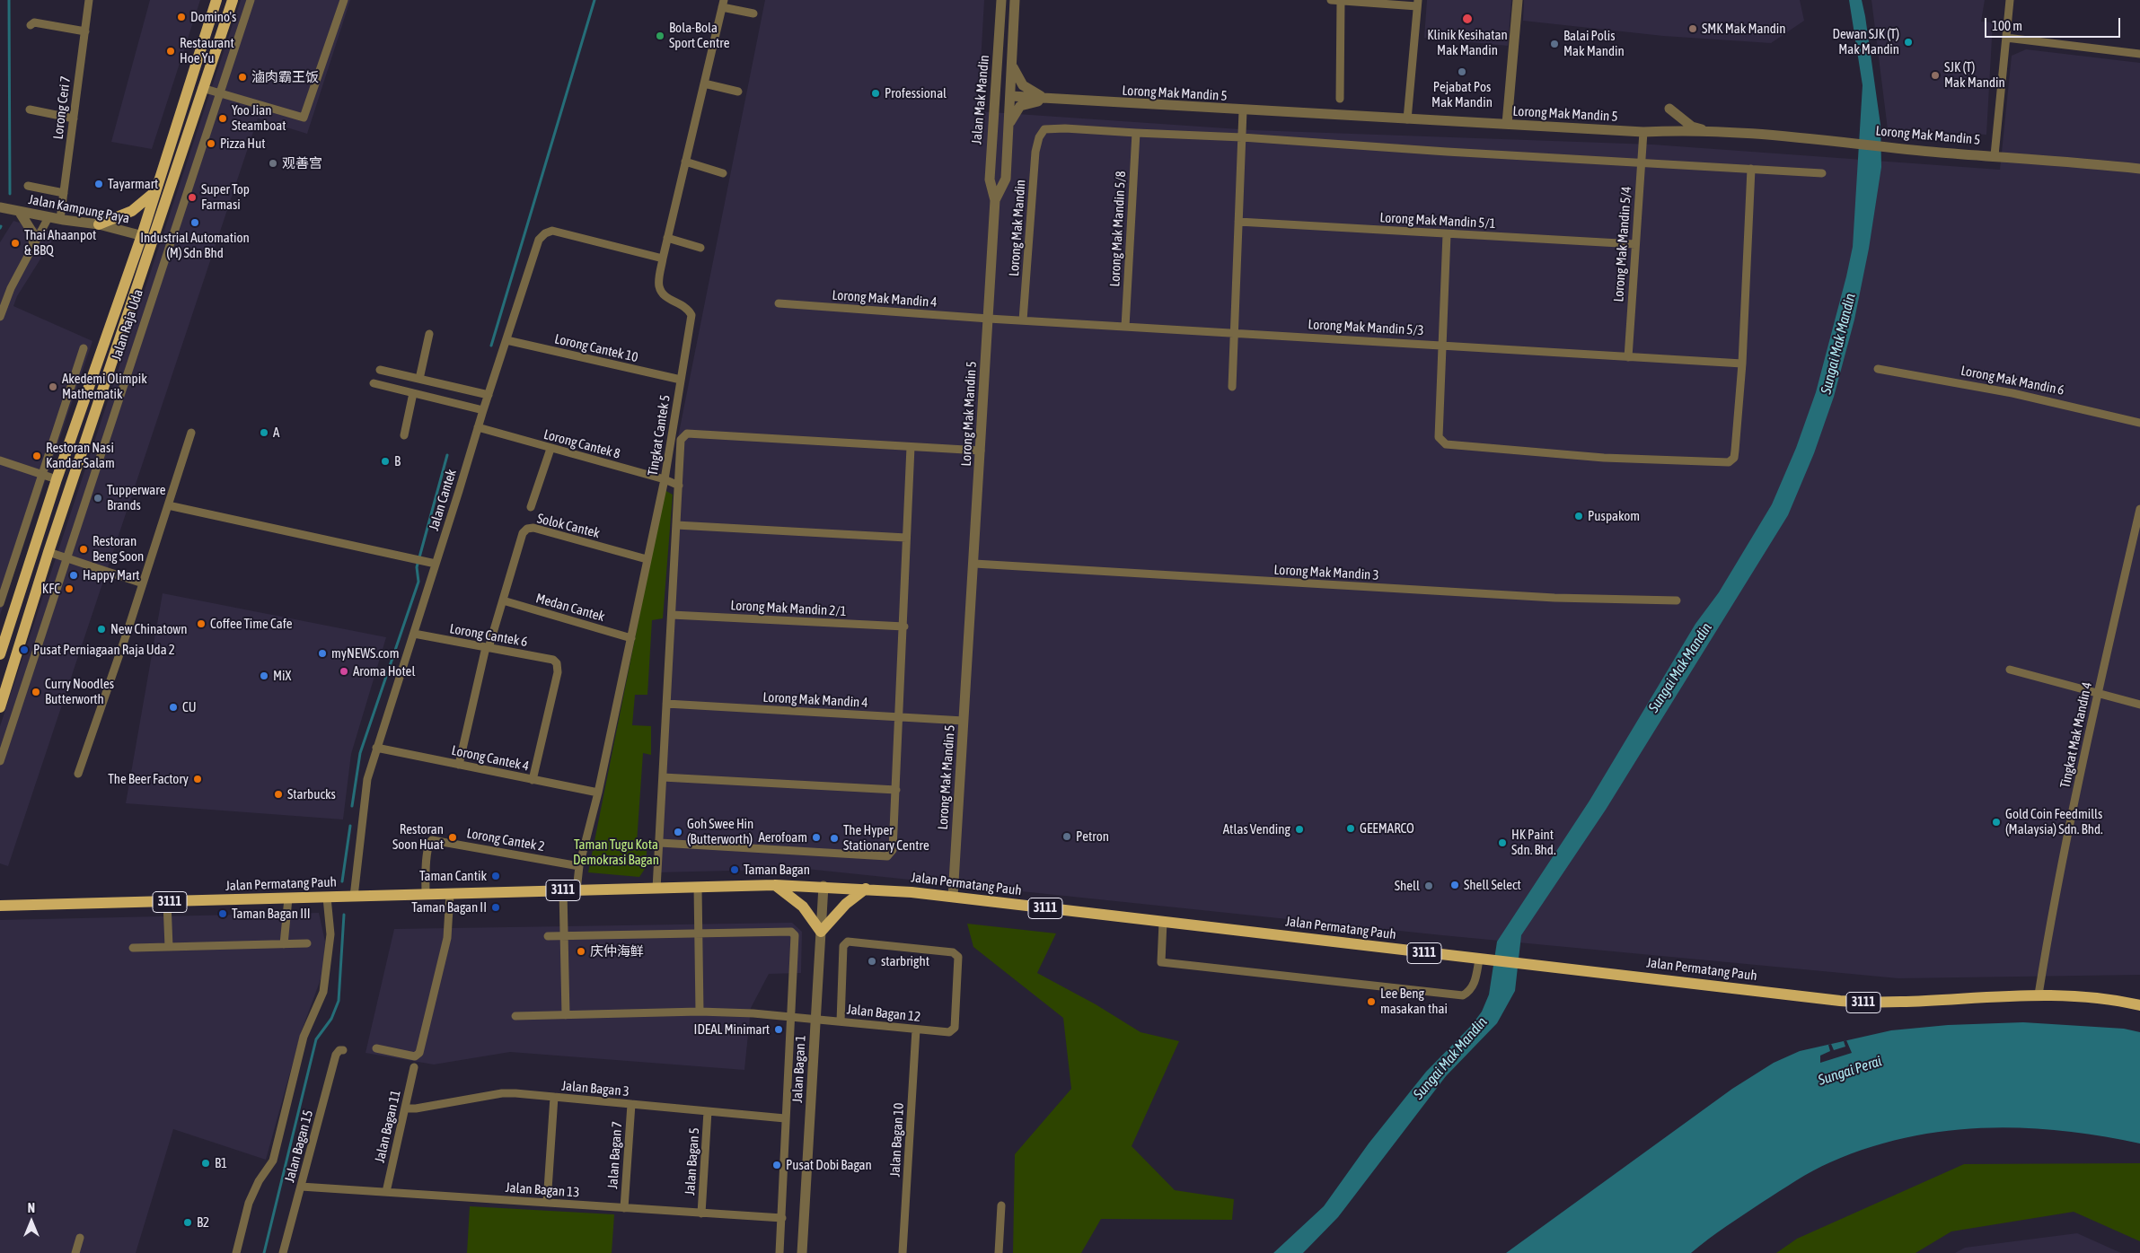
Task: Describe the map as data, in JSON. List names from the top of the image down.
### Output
{
  "streets": {
    "main road": ["Jalan Raja Uda", "Jalan Permatang Pauh", "3111"],
    "street": [
      "Lorong Mak Mandin 5",
      "Jalan Mak Mandin",
      "Lorong Ceri 7",
      "Jalan Kampung Paya",
      "Lorong Mak Mandin 5/1",
      "Lorong Mak Mandin",
      "Lorong Mak Mandin 5/8",
      "Lorong Mak Mandin 5/4",
      "Lorong Mak Mandin 4",
      "Lorong Mak Mandin 5/3",
      "Lorong Cantek 10",
      "Lorong Mak Mandin 6",
      "Tingkat Cantek 5",
      "Lorong Cantek 8",
      "Jalan Cantek",
      "Solok Cantek",
      "Lorong Mak Mandin 3",
      "Medan Cantek",
      "Lorong Mak Mandin 2/1",
      "Lorong Cantek 6",
      "Tingkat Mak Mandin 4",
      "Lorong Cantek 4",
      "Lorong Cantek 2",
      "Jalan Bagan 12",
      "Jalan Bagan 1",
      "Jalan Bagan 3",
      "Jalan Bagan 11",
      "Jalan Bagan 10",
      "Jalan Bagan 15",
      "Jalan Bagan 7",
      "Jalan Bagan 5",
      "Jalan Bagan 13"
    ]
  },
  "crossings": [
    ["Lorong Mak Mandin 5", "Jalan Mak Mandin"],
    ["Lorong Mak Mandin 5", "Lorong Mak Mandin 5/4"],
    ["Lorong Mak Mandin 5", "Lorong Mak Mandin 4"],
    ["Lorong Mak Mandin 5", "Lorong Mak Mandin 5/3"],
    ["Lorong Mak Mandin 5", "Lorong Mak Mandin 3"],
    ["Lorong Mak Mandin 5", "Jalan Permatang Pauh"],
    ["Lorong Ceri 7", "Jalan Kampung Paya"],
    ["Jalan Kampung Paya", "Jalan Raja Uda"],
    ["Lorong Mak Mandin 5/1", "Lorong Mak Mandin 5/4"],
    ["Lorong Mak Mandin", "Lorong Mak Mandin 5/8"],
    ["Lorong Mak Mandin", "Lorong Mak Mandin 5/3"],
    ["Lorong Mak Mandin 5/8", "Lorong Mak Mandin 5/3"],
    ["Lorong Mak Mandin 5/4", "Lorong Mak Mandin 5/3"],
    ["Lorong Mak Mandin 4", "Lorong Mak Mandin 5/3"],
    ["Lorong Cantek 10", "Tingkat Cantek 5"],
    ["Lorong Cantek 10", "Jalan Cantek"],
    ["Tingkat Cantek 5", "Lorong Cantek 8"],
    ["Tingkat Cantek 5", "Jalan Cantek"],
    ["Tingkat Cantek 5", "Solok Cantek"],
    ["Tingkat Cantek 5", "Medan Cantek"],
    ["Tingkat Cantek 5", "Lorong Cantek 4"],
    ["Tingkat Cantek 5", "Lorong Cantek 2"],
    ["Tingkat Cantek 5", "Jalan Permatang Pauh"],
    ["Lorong Cantek 8", "Jalan Cantek"],
    ["Jalan Cantek", "Lorong Cantek 6"],
    ["Jalan Cantek", "Lorong Cantek 4"],
    ["Jalan Cantek", "Jalan Permatang Pauh"],
    ["Solok Cantek", "Medan Cantek"],
    ["Solok Cantek", "Lorong Cantek 6"],
    ["Solok Cantek", "Lorong Cantek 4"],
    ["Lorong Cantek 6", "Lorong Cantek 4"],
    ["Tingkat Mak Mandin 4", "Jalan Permatang Pauh"],
    ["Lorong Cantek 2", "Jalan Permatang Pauh"],
    ["Jalan Permatang Pauh", "Jalan Bagan 1"],
    ["Jalan Bagan 12", "Jalan Bagan 1"],
    ["Jalan Bagan 12", "Jalan Bagan 10"],
    ["Jalan Bagan 1", "Jalan Bagan 3"],
    ["Jalan Bagan 1", "Jalan Bagan 13"],
    ["Jalan Bagan 3", "Jalan Bagan 11"],
    ["Jalan Bagan 3", "Jalan Bagan 7"],
    ["Jalan Bagan 3", "Jalan Bagan 5"],
    ["Jalan Bagan 11", "Jalan Bagan 13"],
    ["Jalan Bagan 15", "Jalan Bagan 13"],
    ["Jalan Bagan 7", "Jalan Bagan 13"],
    ["Jalan Bagan 5", "Jalan Bagan 13"]
  ],
  "water": ["Sungai Mak Mandin", "Sungai Perai"],
  "parks": ["Taman Tugu Kota Demokrasi Bagan"],
  "places": [
    "Domino's",
    "Klinik Kesihatan Mak Mandin",
    "SMK Mak Mandin",
    "Bola-Bola Sport Centre",
    "Dewan SJK (T) Mak Mandin",
    "Balai Polis Mak Mandin",
    "Restaurant Hoe Yu",
    "Pejabat Pos Mak Mandin",
    "SJK (T) Mak Mandin",
    "滷肉霸王饭",
    "Professional",
    "Yoo Jian Steamboat",
    "Pizza Hut",
    "观善宫",
    "Tayarmart",
    "Super Top Farmasi",
    "Industrial Automation (M) Sdn Bhd",
    "Thai Ahaanpot & BBQ",
    "Akedemi Olimpik Mathematik",
    "A",
    "Restoran Nasi Kandar Salam",
    "B",
    "Tupperware Brands",
    "Puspakom",
    "Restoran Beng Soon",
    "Happy Mart",
    "KFC",
    "Coffee Time Cafe",
    "New Chinatown",
    "Pusat Perniagaan Raja Uda 2",
    "myNEWS.com",
    "Aroma Hotel",
    "MiX",
    "Curry Noodles Butterworth",
    "CU",
    "The Beer Factory",
    "Starbucks",
    "Gold Coin Feedmills (Malaysia) Sdn. Bhd.",
    "GEEMARCO",
    "Atlas Vending",
    "Goh Swee Hin (Butterworth)",
    "Petron",
    "Restoran Soon Huat",
    "Aerofoam",
    "The Hyper Stationary Centre",
    "HK Paint Sdn. Bhd.",
    "Taman Bagan",
    "Taman Cantik",
    "Shell Select",
    "Shell",
    "Taman Bagan II",
    "Taman Bagan III",
    "庆仲海鲜",
    "starbright",
    "Lee Beng masakan thai",
    "IDEAL Minimart",
    "B1",
    "Pusat Dobi Bagan",
    "B2"
  ],
  "scale_bar": "100 m",
  "north": "top"
}
